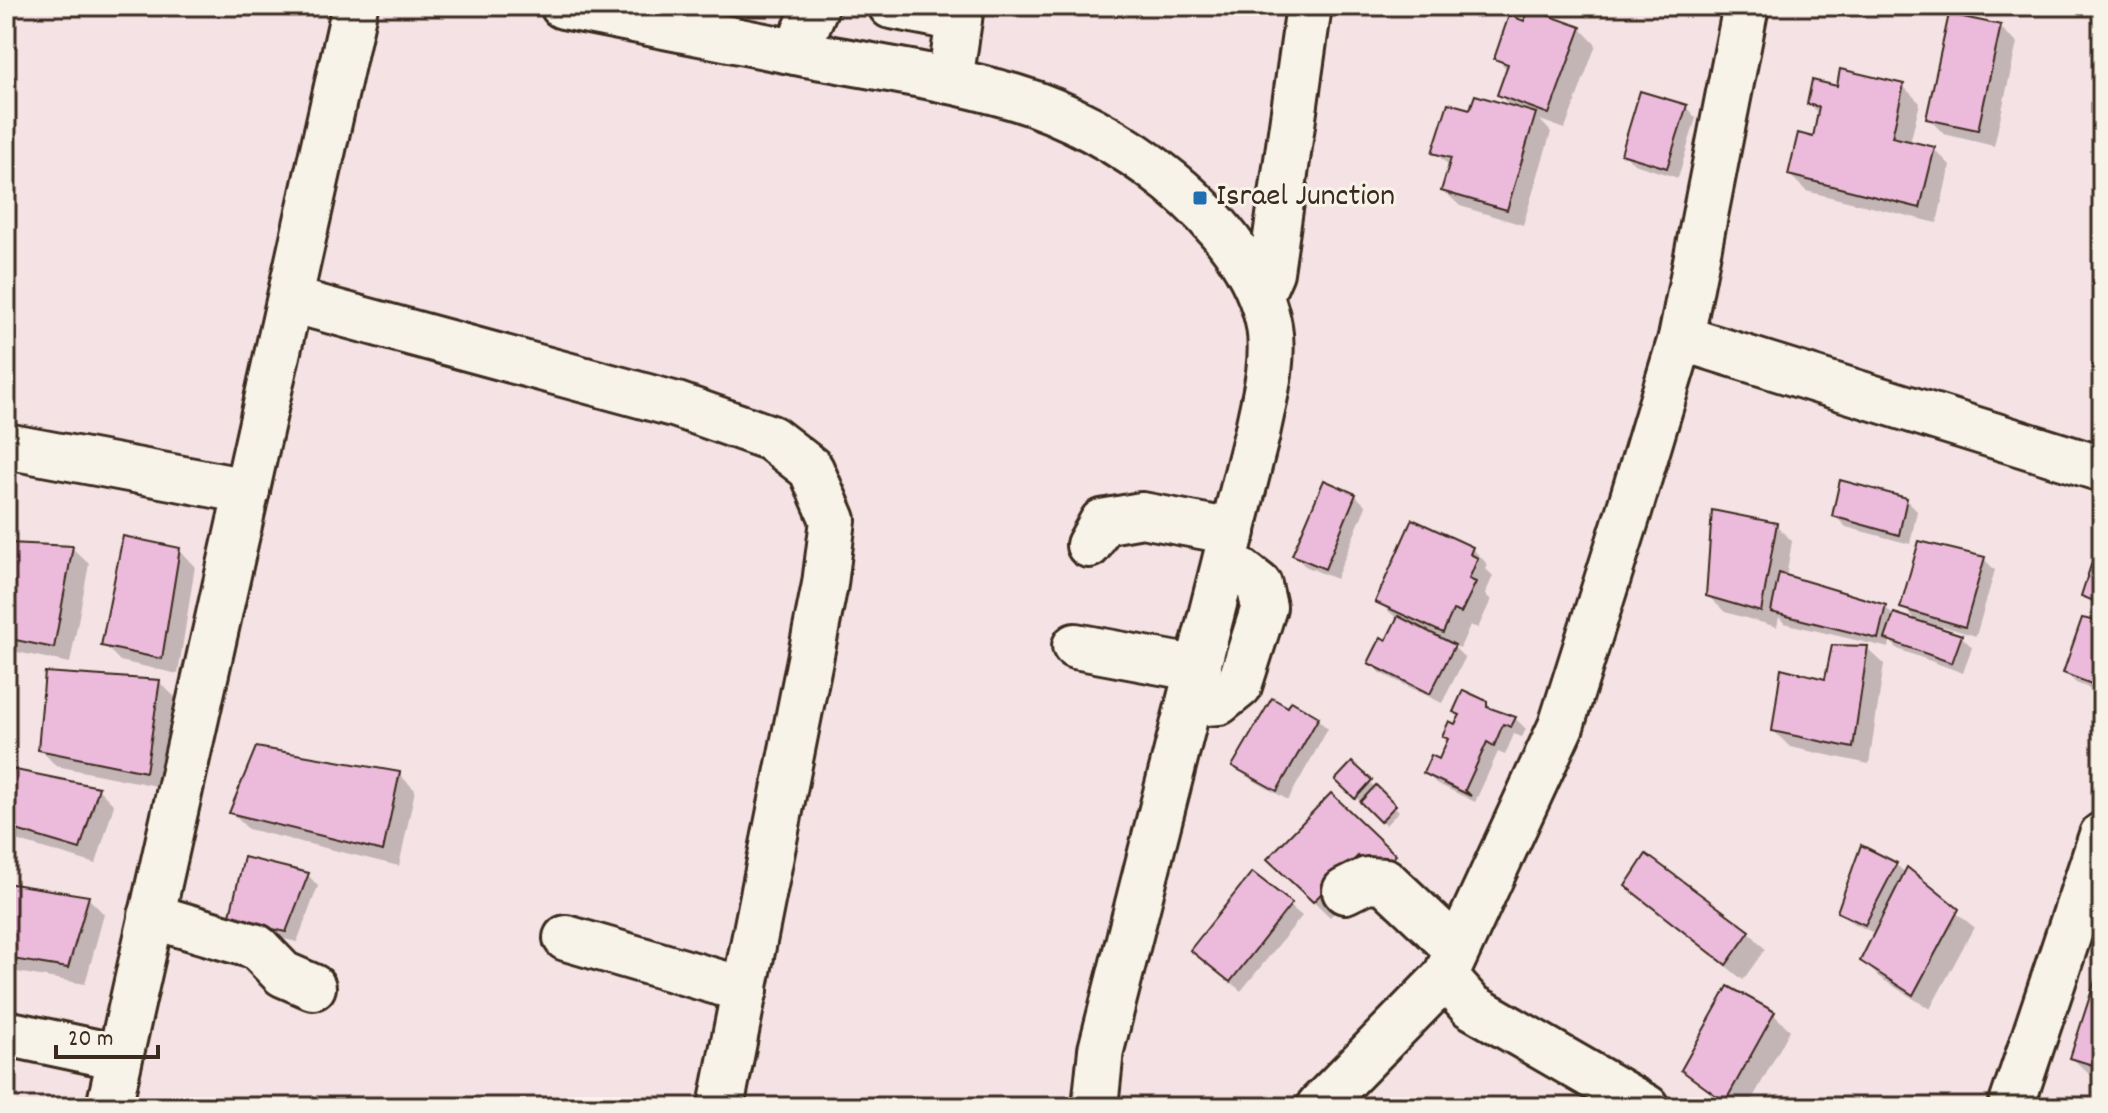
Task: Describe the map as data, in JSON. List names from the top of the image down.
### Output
{
  "places": {
    "transit": ["Israel Junction"]
  },
  "scale_bar": "20 m"
}
